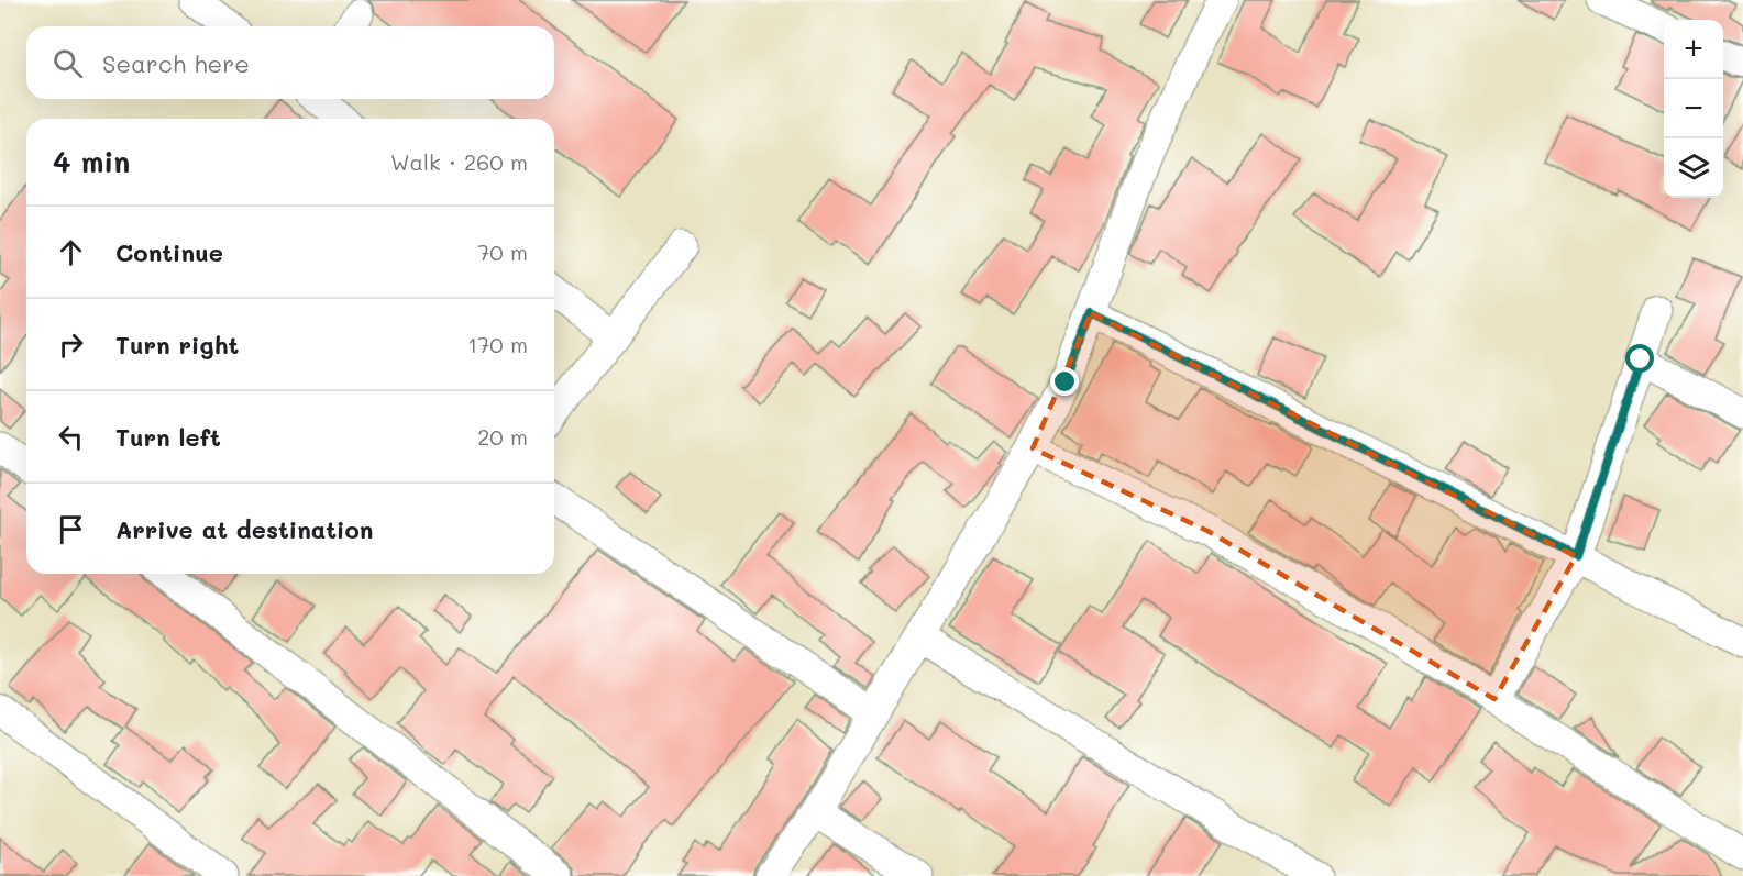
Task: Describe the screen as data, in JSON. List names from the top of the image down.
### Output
{
  "page": {
    "map_buttons": ["+", "−"],
    "search": "Search here",
    "heading": ["4 min", "Walk · 260 m"],
    "list": [
      ["Continue", "70 m"],
      ["Turn right", "170 m"],
      ["Turn left", "20 m"],
      "Arrive at destination"
    ]
  }
}
